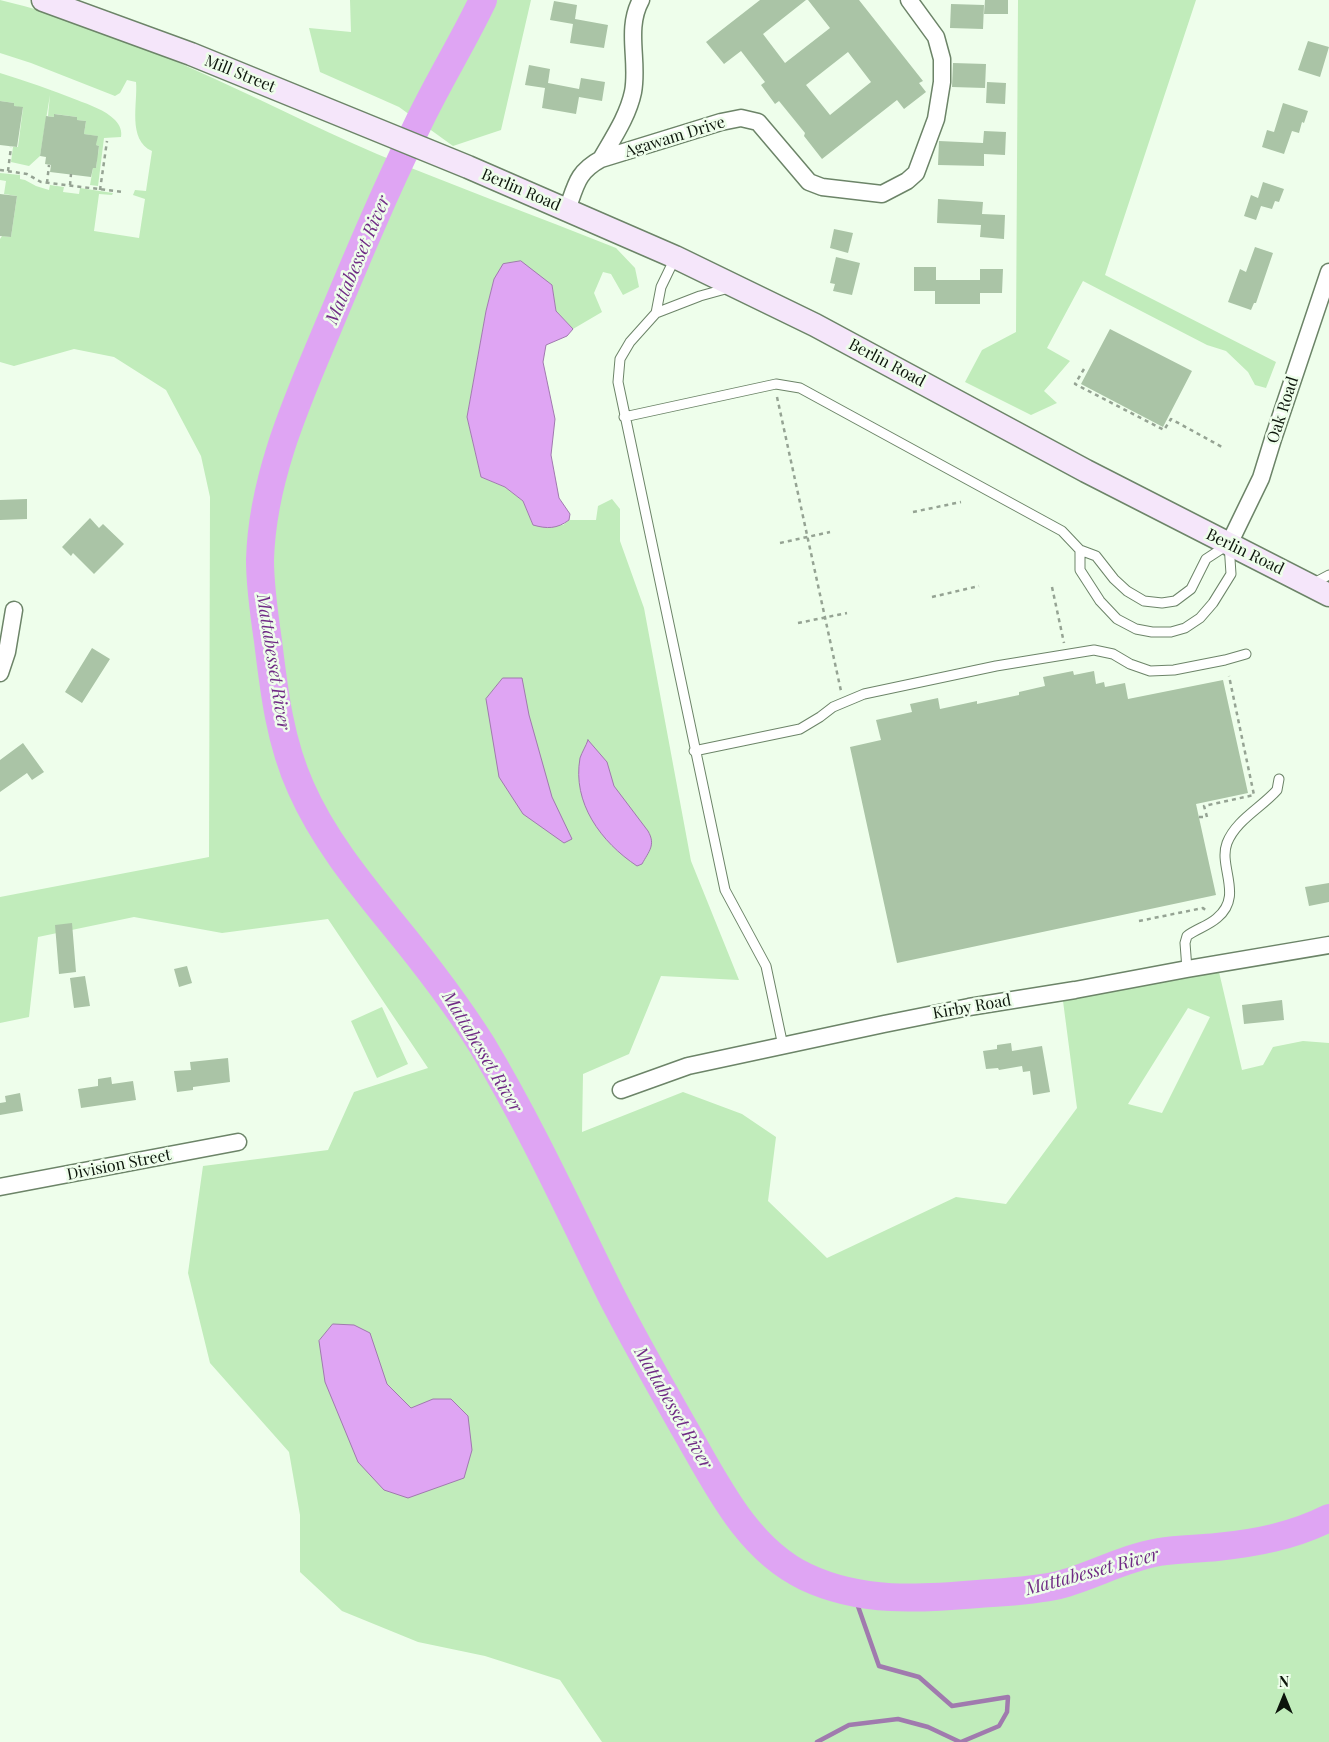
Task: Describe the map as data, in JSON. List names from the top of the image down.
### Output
{
  "streets": {
    "main road": ["Mill Street", "Berlin Road"],
    "street": [
      "Agawam Drive",
      "Oak Road",
      "Kirby Road",
      "Division Street"
    ]
  },
  "crossings": [
    ["Mill Street", "Berlin Road"],
    ["Agawam Drive", "Berlin Road"],
    ["Berlin Road", "Oak Road"]
  ],
  "water": ["Mattabesset River"],
  "north": "top"
}
